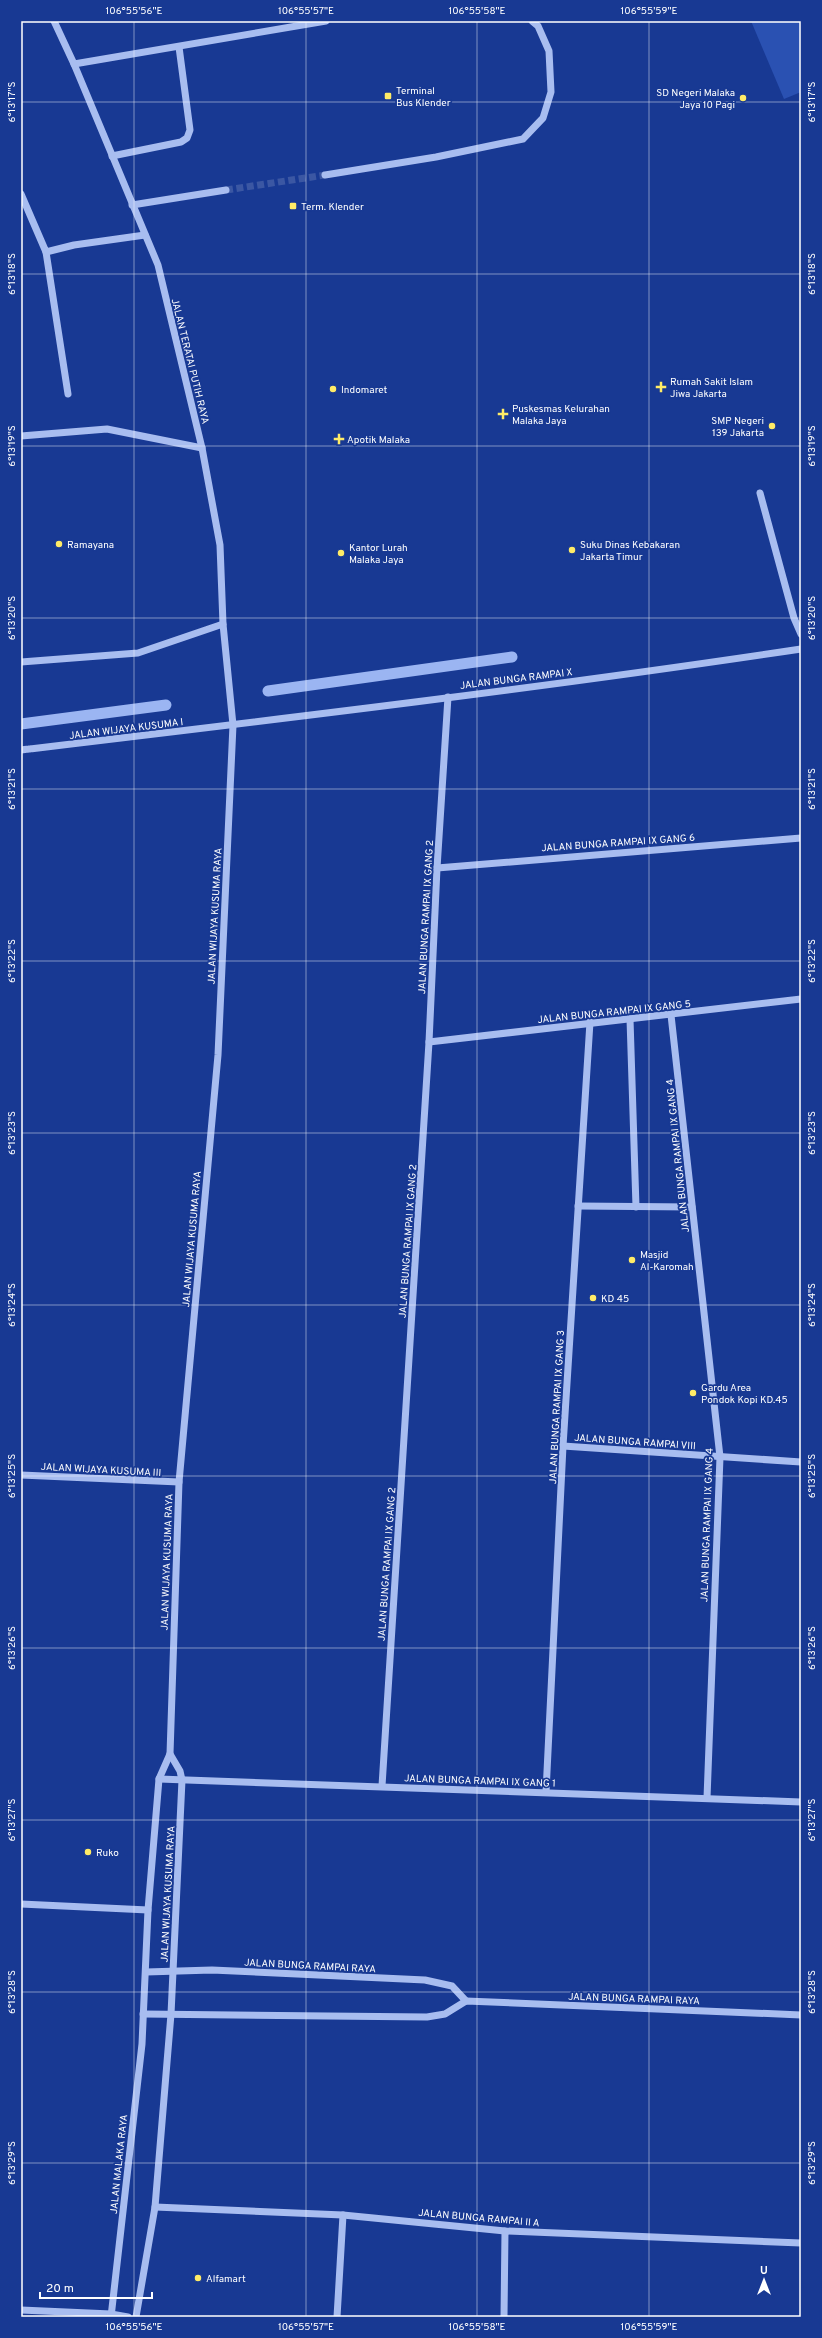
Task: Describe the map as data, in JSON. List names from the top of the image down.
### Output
{
  "streets": {
    "street": [
      "JALAN TERATAI PUTIH RAYA",
      "JALAN BUNGA RAMPAI X",
      "JALAN WIJAYA KUSUMA I",
      "JALAN BUNGA RAMPAI IX GANG 6",
      "JALAN WIJAYA KUSUMA RAYA",
      "JALAN BUNGA RAMPAI IX GANG 2",
      "JALAN BUNGA RAMPAI IX GANG 5",
      "JALAN BUNGA RAMPAI IX GANG 4",
      "JALAN BUNGA RAMPAI IX GANG 3",
      "JALAN BUNGA RAMPAI VIII",
      "JALAN WIJAYA KUSUMA III",
      "JALAN BUNGA RAMPAI IX GANG 1",
      "JALAN BUNGA RAMPAI RAYA",
      "JALAN MALAKA RAYA",
      "JALAN BUNGA RAMPAI II A"
    ]
  },
  "crossings": [
    ["JALAN TERATAI PUTIH RAYA", "JALAN BUNGA RAMPAI X"],
    ["JALAN TERATAI PUTIH RAYA", "JALAN WIJAYA KUSUMA I"],
    ["JALAN TERATAI PUTIH RAYA", "JALAN WIJAYA KUSUMA RAYA"],
    ["JALAN BUNGA RAMPAI X", "JALAN WIJAYA KUSUMA I"],
    ["JALAN BUNGA RAMPAI X", "JALAN WIJAYA KUSUMA RAYA"],
    ["JALAN BUNGA RAMPAI X", "JALAN BUNGA RAMPAI IX GANG 2"],
    ["JALAN WIJAYA KUSUMA I", "JALAN WIJAYA KUSUMA RAYA"],
    ["JALAN BUNGA RAMPAI IX GANG 6", "JALAN BUNGA RAMPAI IX GANG 2"],
    ["JALAN WIJAYA KUSUMA RAYA", "JALAN WIJAYA KUSUMA III"],
    ["JALAN WIJAYA KUSUMA RAYA", "JALAN BUNGA RAMPAI IX GANG 1"],
    ["JALAN WIJAYA KUSUMA RAYA", "JALAN BUNGA RAMPAI RAYA"],
    ["JALAN WIJAYA KUSUMA RAYA", "JALAN MALAKA RAYA"],
    ["JALAN BUNGA RAMPAI IX GANG 2", "JALAN BUNGA RAMPAI IX GANG 5"],
    ["JALAN BUNGA RAMPAI IX GANG 2", "JALAN BUNGA RAMPAI IX GANG 1"],
    ["JALAN BUNGA RAMPAI IX GANG 5", "JALAN BUNGA RAMPAI IX GANG 4"],
    ["JALAN BUNGA RAMPAI IX GANG 5", "JALAN BUNGA RAMPAI IX GANG 3"],
    ["JALAN BUNGA RAMPAI IX GANG 4", "JALAN BUNGA RAMPAI VIII"],
    ["JALAN BUNGA RAMPAI IX GANG 4", "JALAN BUNGA RAMPAI IX GANG 1"],
    ["JALAN BUNGA RAMPAI IX GANG 3", "JALAN BUNGA RAMPAI VIII"],
    ["JALAN BUNGA RAMPAI IX GANG 3", "JALAN BUNGA RAMPAI IX GANG 1"]
  ],
  "places": {
    "transit": ["Terminal Bus Klender", "Term. Klender"],
    "other": [
      "SD Negeri Malaka Jaya 10 Pagi",
      "Indomaret",
      "SMP Negeri 139 Jakarta",
      "Ramayana",
      "Suku Dinas Kebakaran Jakarta Timur",
      "Kantor Lurah Malaka Jaya",
      "Masjid Al-Karomah",
      "KD 45",
      "Gardu Area Pondok Kopi KD.45",
      "Ruko",
      "Alfamart"
    ],
    "health": ["Rumah Sakit Islam Jiwa Jakarta", "Puskesmas Kelurahan Malaka Jaya", "Apotik Malaka"]
  },
  "scale_bar": "20 m",
  "north": "top",
  "coordinates": [
    "106°55'56\"E",
    "106°55'57\"E",
    "106°55'58\"E",
    "106°55'59\"E",
    "6°13'17\"S",
    "6°13'18\"S",
    "6°13'19\"S",
    "6°13'20\"S",
    "6°13'21\"S",
    "6°13'22\"S",
    "6°13'23\"S",
    "6°13'24\"S",
    "6°13'25\"S",
    "6°13'26\"S",
    "6°13'27\"S",
    "6°13'28\"S",
    "6°13'29\"S"
  ]
}
